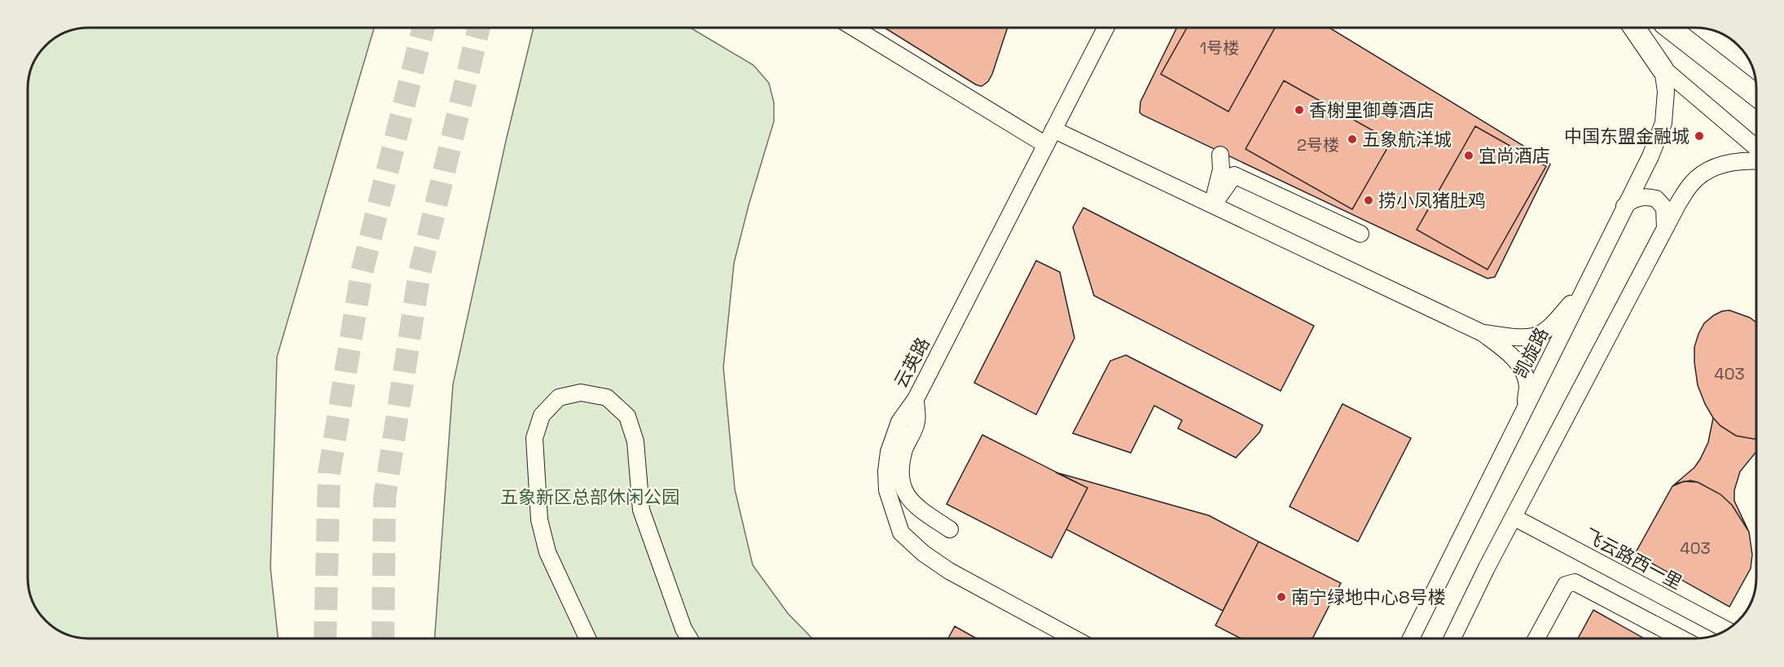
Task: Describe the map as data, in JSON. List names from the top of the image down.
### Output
{
  "streets": {
    "street": ["凯旋路", "云英路", "飞云路西一里"]
  },
  "parks": ["五象新区总部休闲公园"],
  "places": [
    "香榭里御尊酒店",
    "中国东盟金融城",
    "五象航洋城",
    "宜尚酒店",
    "捞小凤猪肚鸡",
    "南宁绿地中心8号楼"
  ],
  "house_numbers": [
    "1号楼",
    "2号楼",
    "403",
    "403"
  ]
}
